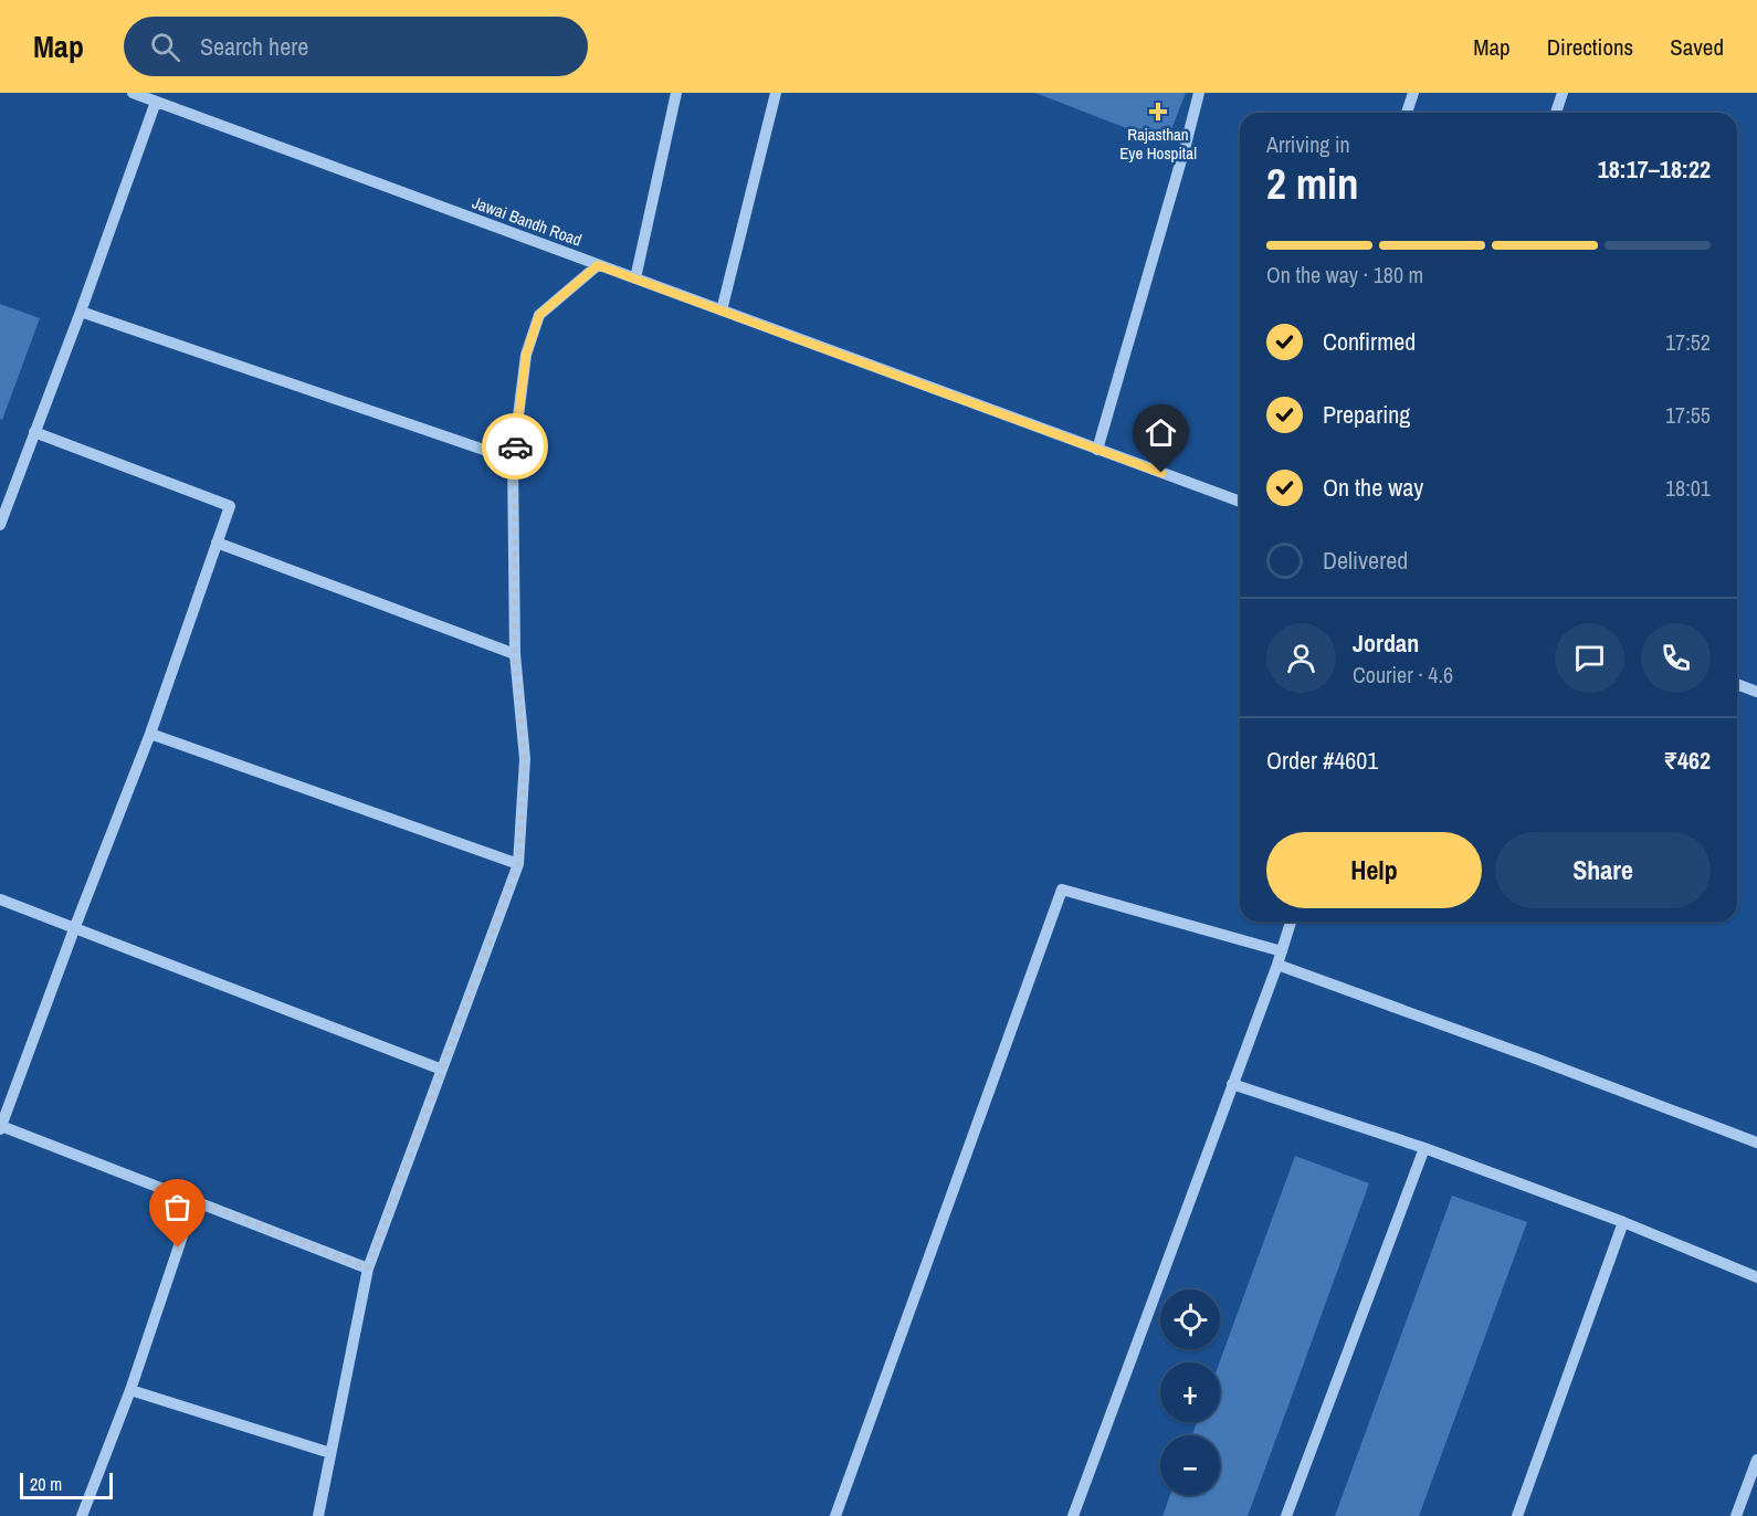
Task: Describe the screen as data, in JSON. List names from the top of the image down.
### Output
{
  "streets": {
    "street": ["Jawai Bandh Road"]
  },
  "places": {
    "health": ["Rajasthan Eye Hospital"]
  },
  "scale_bar": "20 m",
  "page": {
    "header": "Map",
    "search": "Search here",
    "nav": ["Map", "Directions", "Saved"],
    "heading": ["2 min", "Arriving in", "18:17–18:22"],
    "panel": [
      "Jordan",
      "Courier · 4.6",
      "Order #4601",
      "₹462"
    ],
    "bar": "On the way · 180 m",
    "list": [
      ["Confirmed", "17:52"],
      ["Preparing", "17:55"],
      ["On the way", "18:01"],
      "Delivered"
    ],
    "buttons": ["Help", "Share"],
    "map_buttons": ["+", "−"],
    "scale": "20 m"
  }
}
